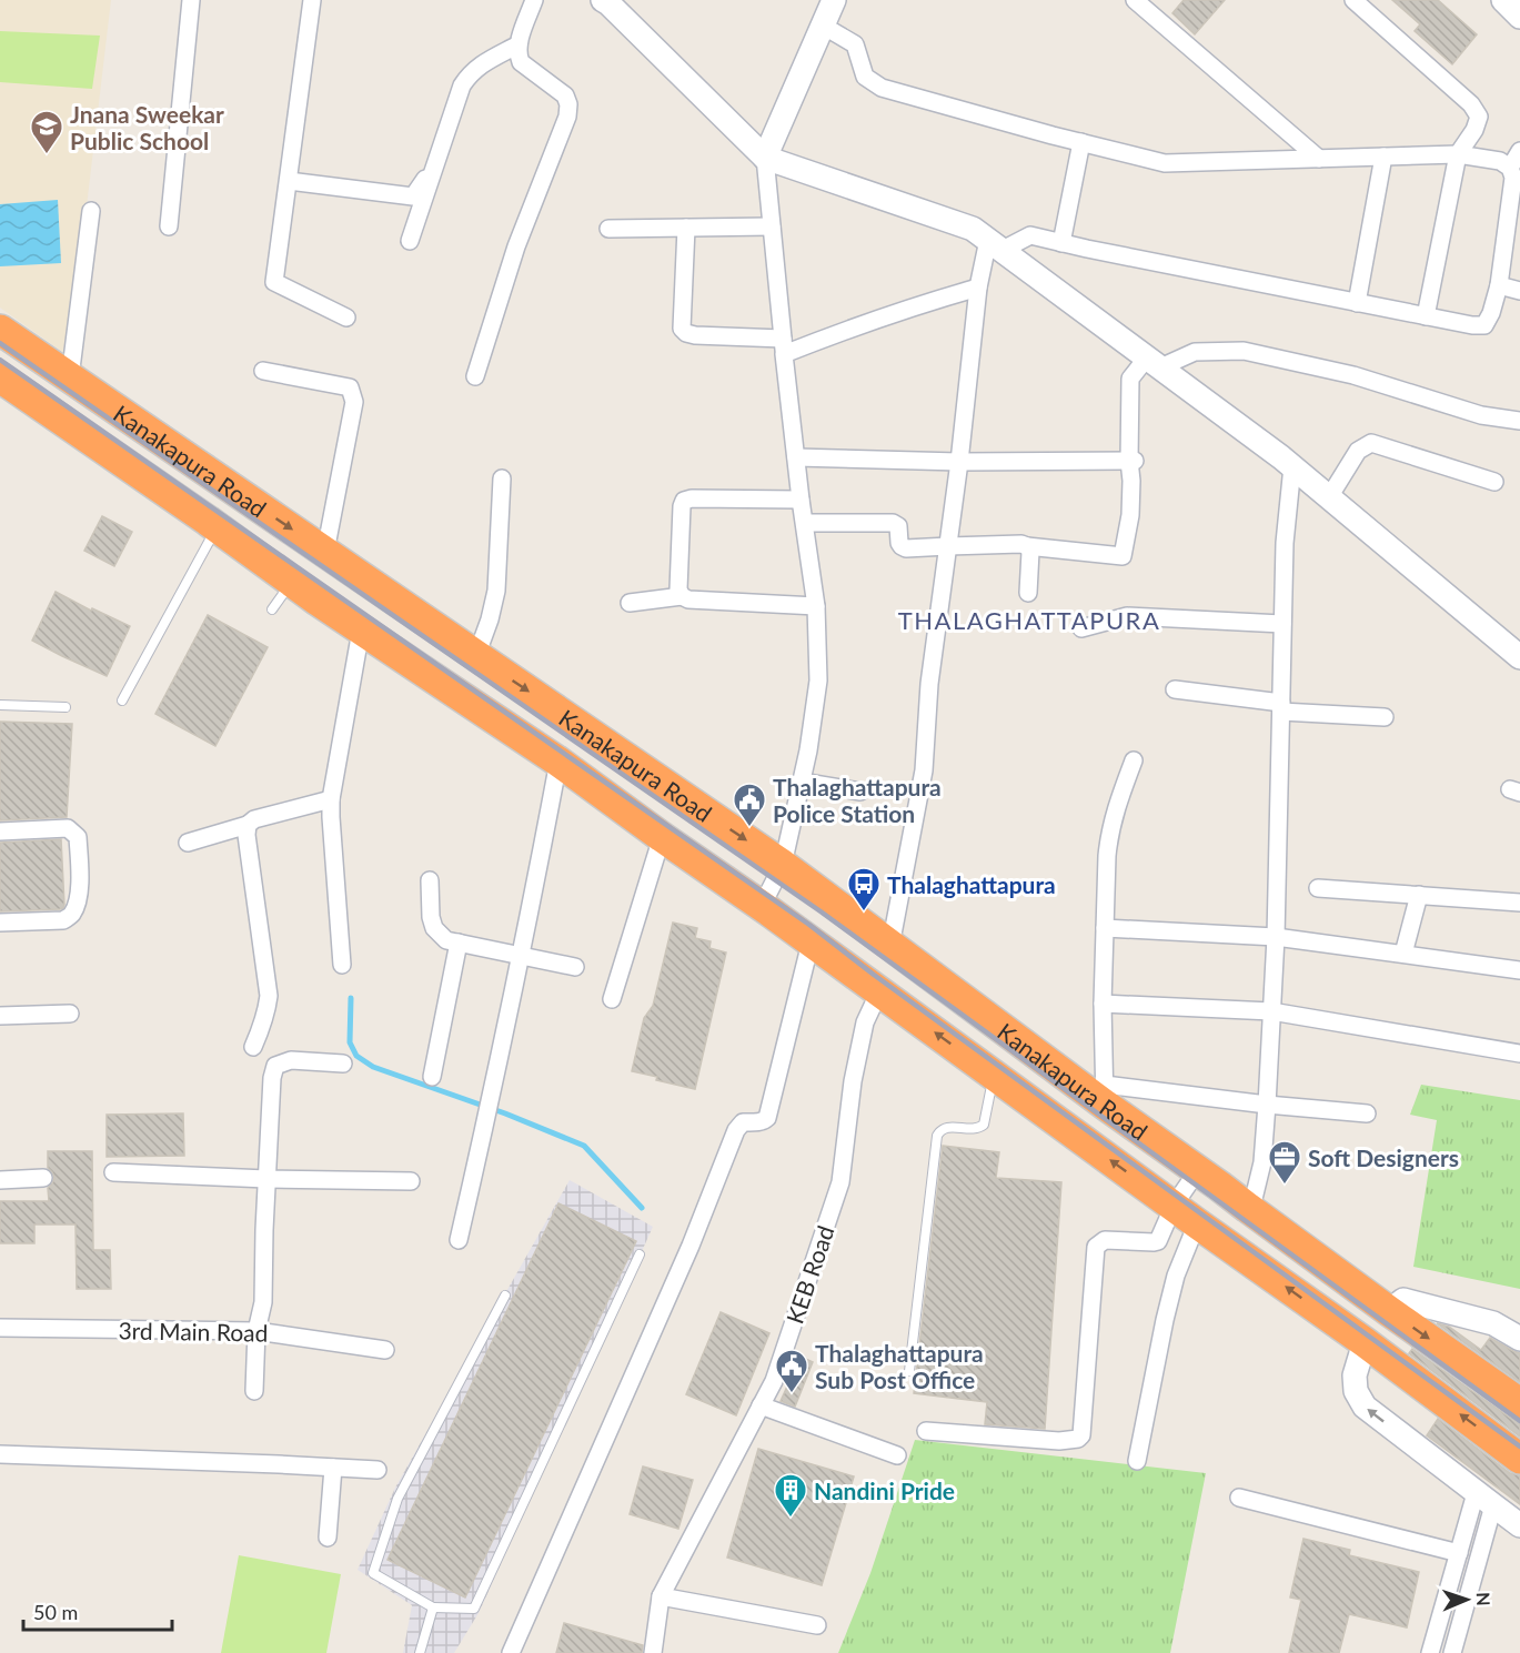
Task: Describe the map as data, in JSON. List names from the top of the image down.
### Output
{
  "streets": {
    "highway": ["Kanakapura Road"],
    "street": ["KEB Road", "3rd Main Road"]
  },
  "crossings": [
    ["Kanakapura Road", "KEB Road"]
  ],
  "districts": ["THALAGHATTAPURA"],
  "places": {
    "school or university": ["Jnana Sweekar Public School"],
    "public building": ["Thalaghattapura Police Station", "Thalaghattapura Sub Post Office"],
    "bus stop": ["Thalaghattapura"],
    "office": ["Soft Designers"],
    "building": ["Nandini Pride"]
  },
  "scale_bar": "50 m",
  "north": "right"
}
